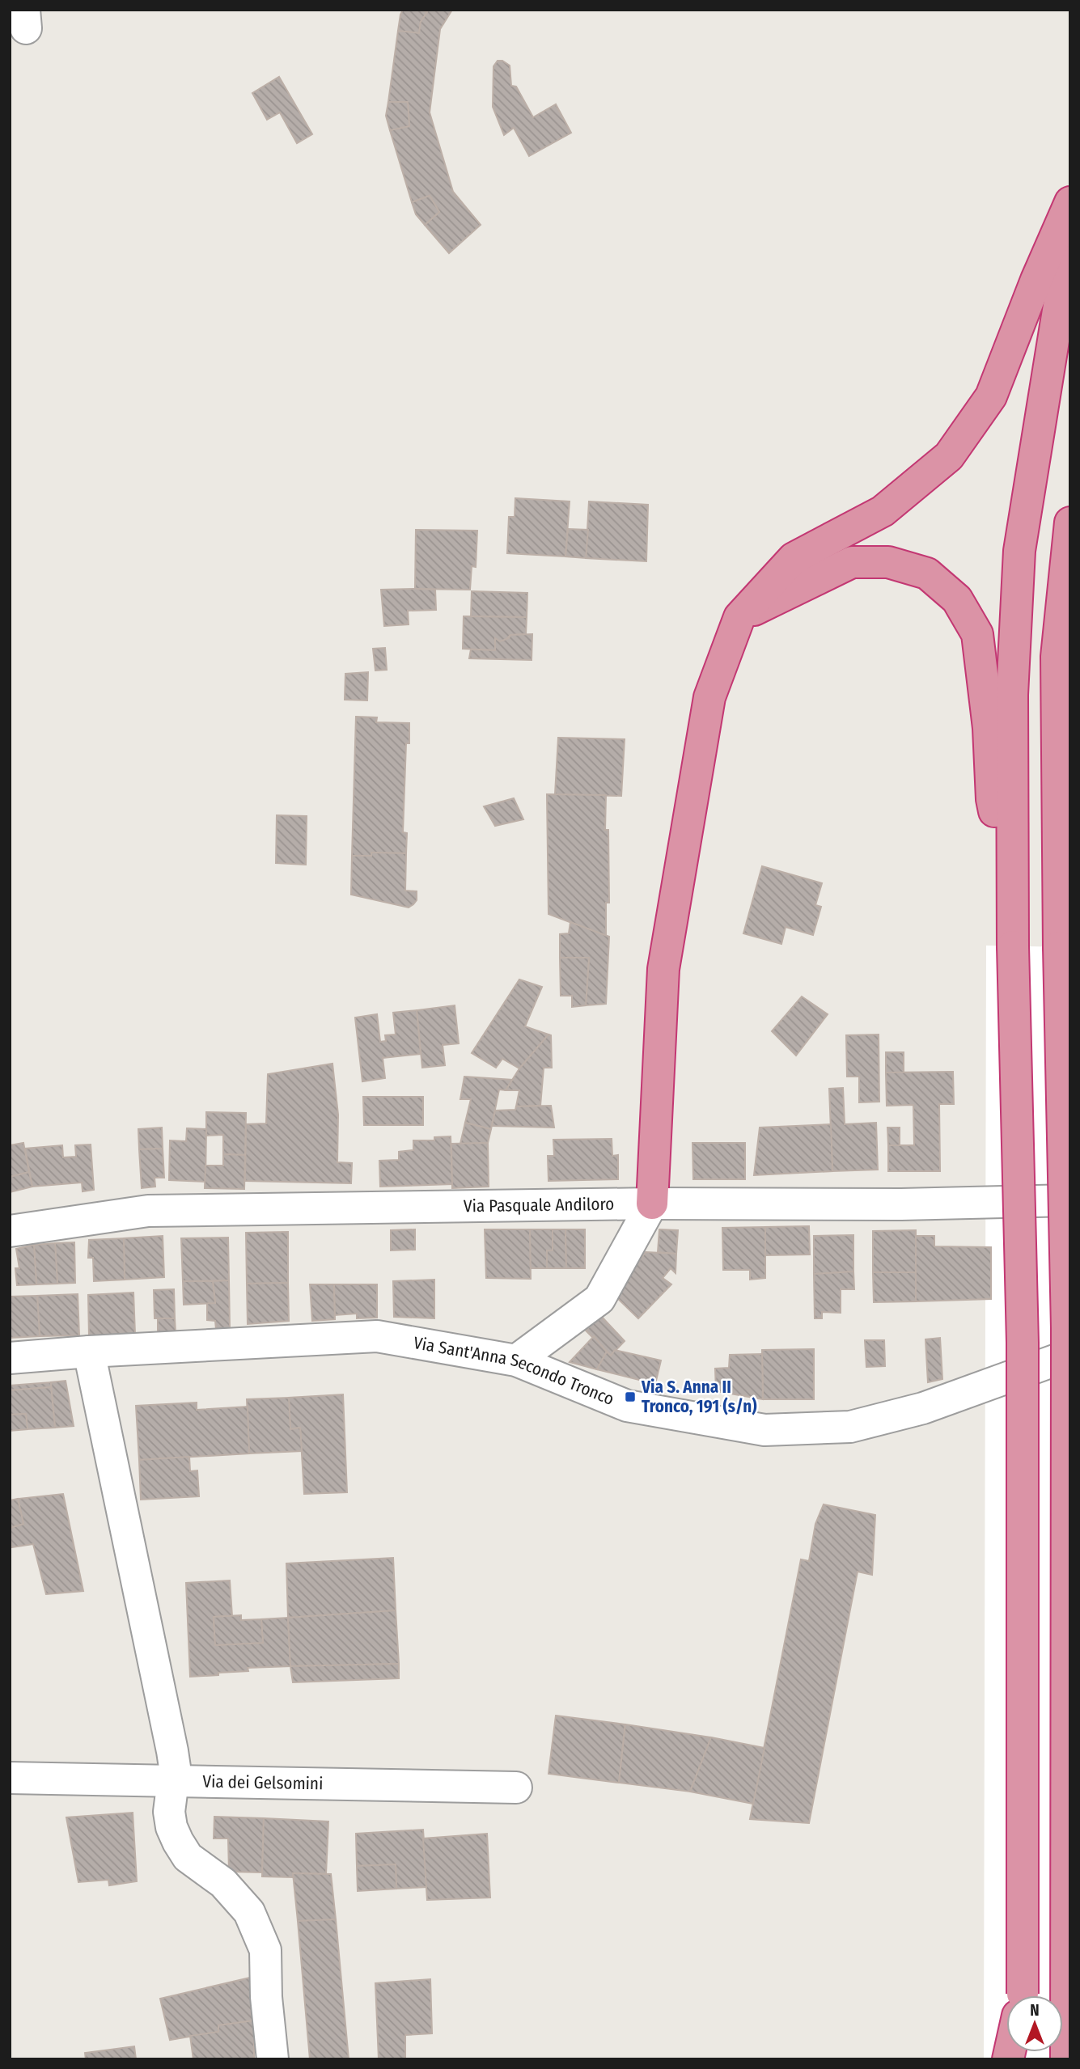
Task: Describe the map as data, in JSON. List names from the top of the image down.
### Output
{
  "streets": {
    "street": ["Via Pasquale Andiloro", "Via Sant'Anna Secondo Tronco", "Via dei Gelsomini"]
  },
  "places": {
    "transit": ["Via S. Anna II Tronco, 191 (s/n)"]
  },
  "north": "top"
}
